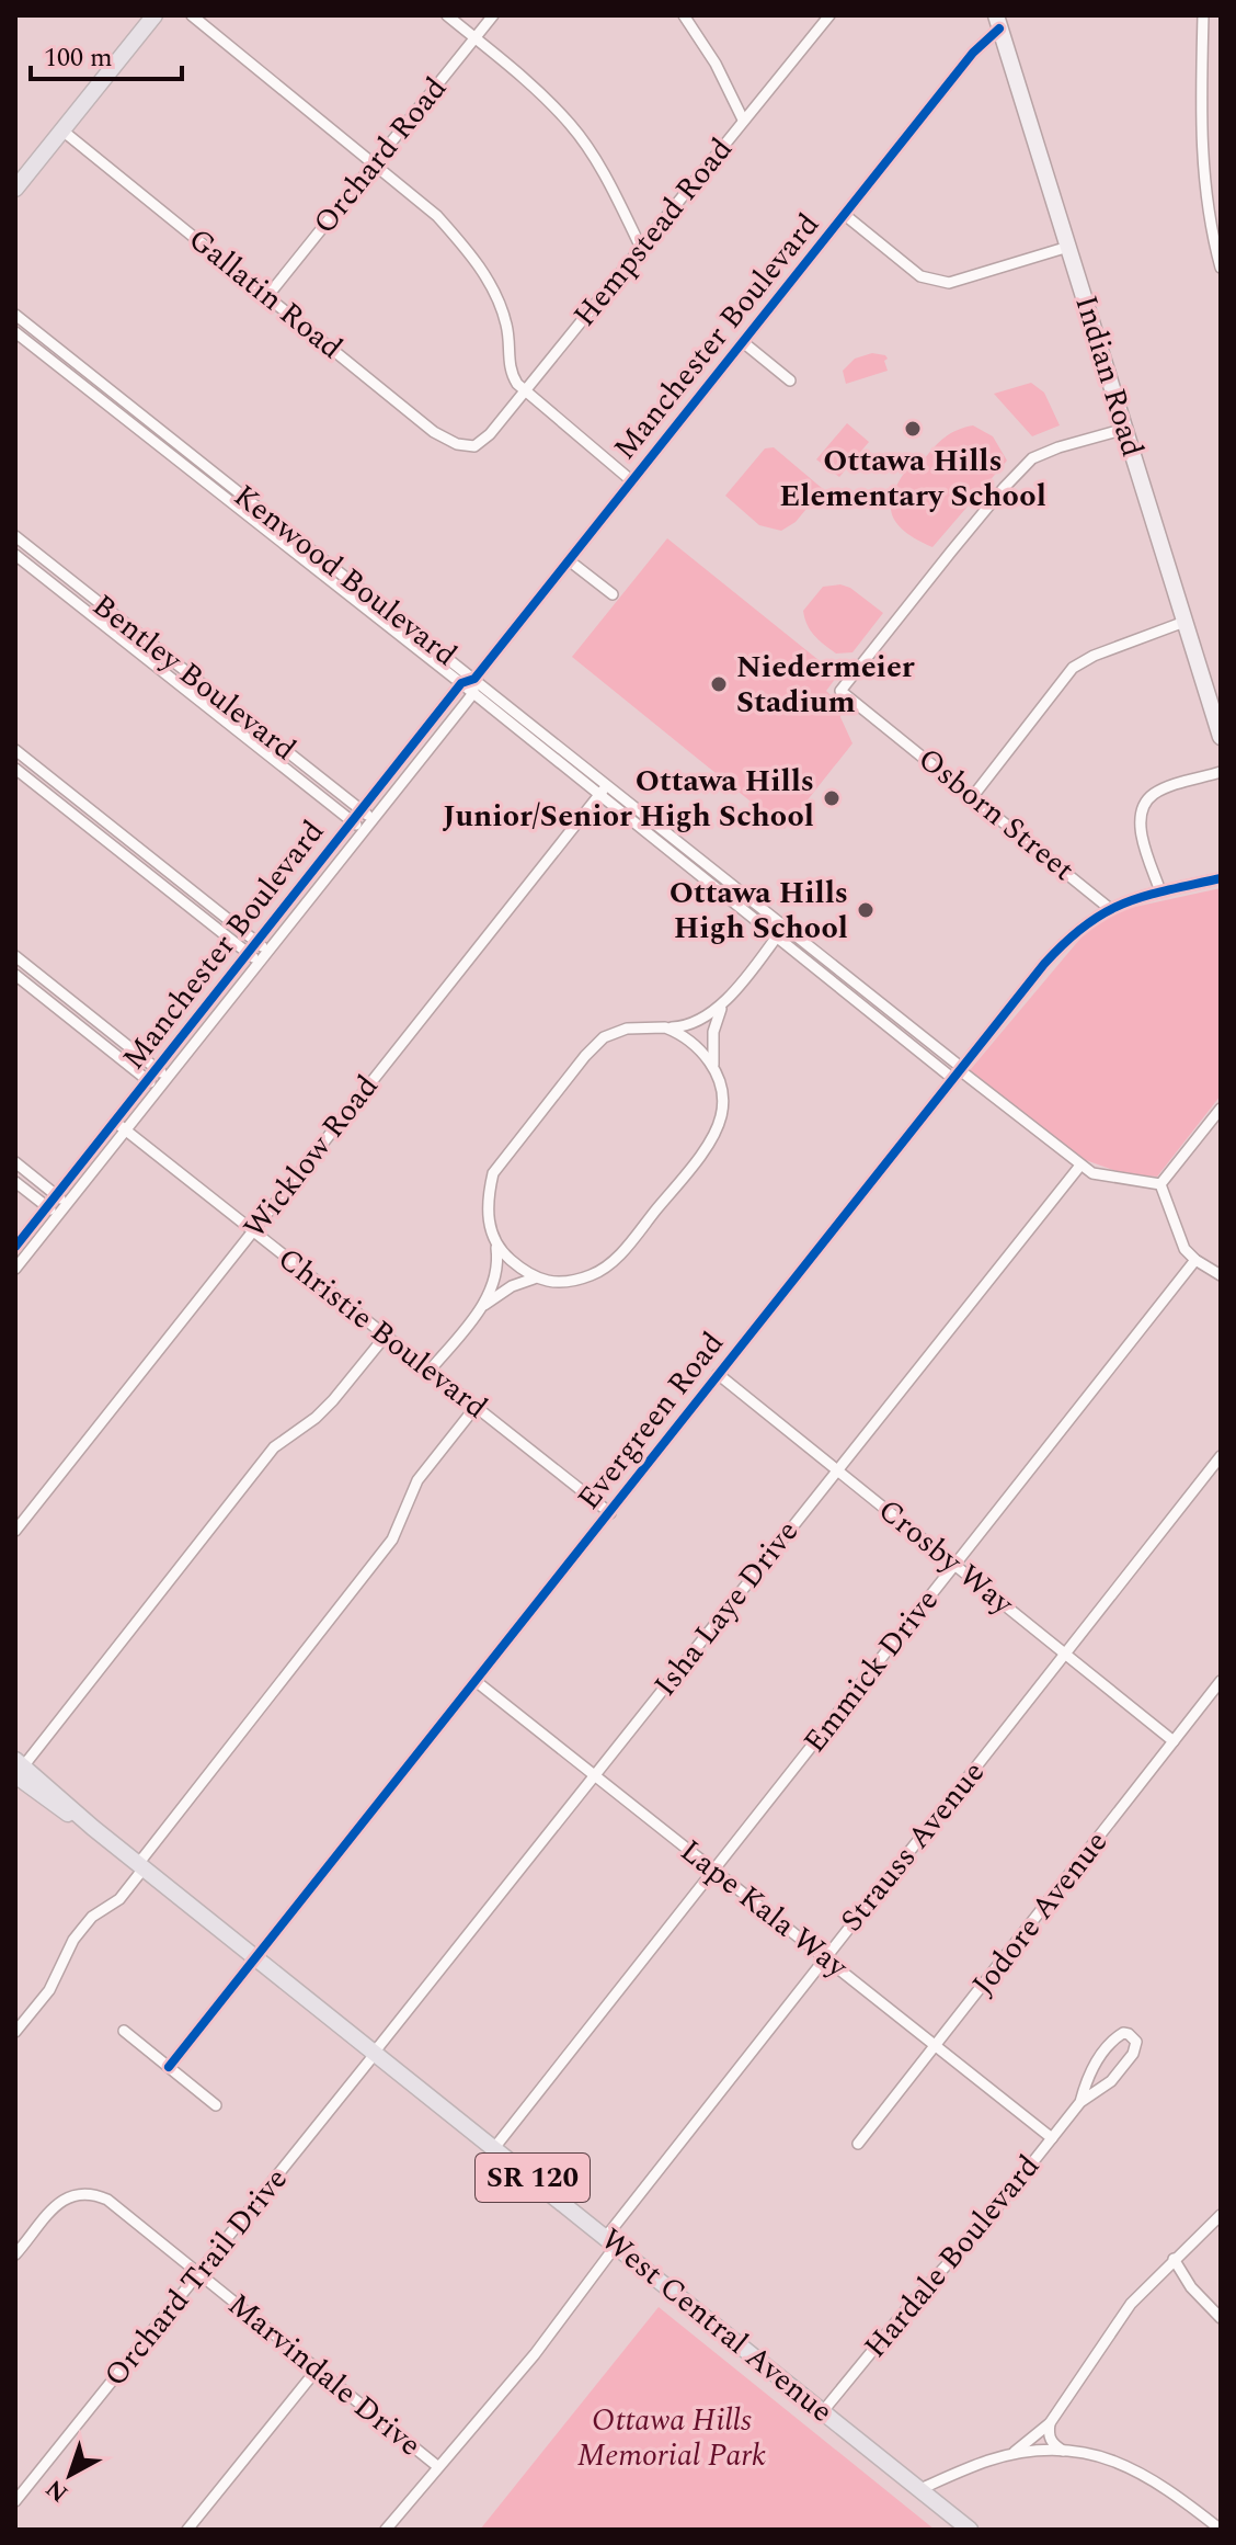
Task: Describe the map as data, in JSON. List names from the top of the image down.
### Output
{
  "streets": {
    "main road": ["SR 120", "West Central Avenue"],
    "street": [
      "Orchard Road",
      "Hempstead Road",
      "Gallatin Road",
      "Manchester Boulevard",
      "Indian Road",
      "Kenwood Boulevard",
      "Bentley Boulevard",
      "Osborn Street",
      "Wicklow Road",
      "Christie Boulevard",
      "Evergreen Road",
      "Crosby Way",
      "Isha Laye Drive",
      "Emmick Drive",
      "Strauss Avenue",
      "Lape Kala Way",
      "Jodore Avenue",
      "Hardale Boulevard",
      "Orchard Trail Drive",
      "Marvindale Drive"
    ]
  },
  "crossings": [
    ["Orchard Road", "Gallatin Road"],
    ["Hempstead Road", "Gallatin Road"],
    ["Manchester Boulevard", "Indian Road"],
    ["Manchester Boulevard", "Kenwood Boulevard"],
    ["Manchester Boulevard", "Bentley Boulevard"],
    ["Manchester Boulevard", "Christie Boulevard"],
    ["Indian Road", "Osborn Street"],
    ["Kenwood Boulevard", "Wicklow Road"],
    ["Kenwood Boulevard", "Evergreen Road"],
    ["Osborn Street", "Evergreen Road"],
    ["Wicklow Road", "Christie Boulevard"],
    ["Christie Boulevard", "Evergreen Road"],
    ["Evergreen Road", "Crosby Way"],
    ["Evergreen Road", "Lape Kala Way"],
    ["Evergreen Road", "West Central Avenue"],
    ["Crosby Way", "Isha Laye Drive"],
    ["Crosby Way", "Emmick Drive"],
    ["Crosby Way", "Strauss Avenue"],
    ["Crosby Way", "Jodore Avenue"],
    ["Isha Laye Drive", "Lape Kala Way"],
    ["Isha Laye Drive", "Orchard Trail Drive"],
    ["Isha Laye Drive", "West Central Avenue"],
    ["Emmick Drive", "Lape Kala Way"],
    ["Emmick Drive", "West Central Avenue"],
    ["Strauss Avenue", "Lape Kala Way"],
    ["Strauss Avenue", "West Central Avenue"],
    ["Strauss Avenue", "Marvindale Drive"],
    ["Lape Kala Way", "Jodore Avenue"],
    ["Lape Kala Way", "Hardale Boulevard"],
    ["Hardale Boulevard", "West Central Avenue"],
    ["Orchard Trail Drive", "West Central Avenue"],
    ["Orchard Trail Drive", "Marvindale Drive"]
  ],
  "parks": ["Ottawa Hills Memorial Park"],
  "places": [
    "Ottawa Hills Elementary School",
    "Niedermeier Stadium",
    "Ottawa Hills Junior/Senior High School",
    "Ottawa Hills High School"
  ],
  "scale_bar": "100 m",
  "north": "bottom left"
}
